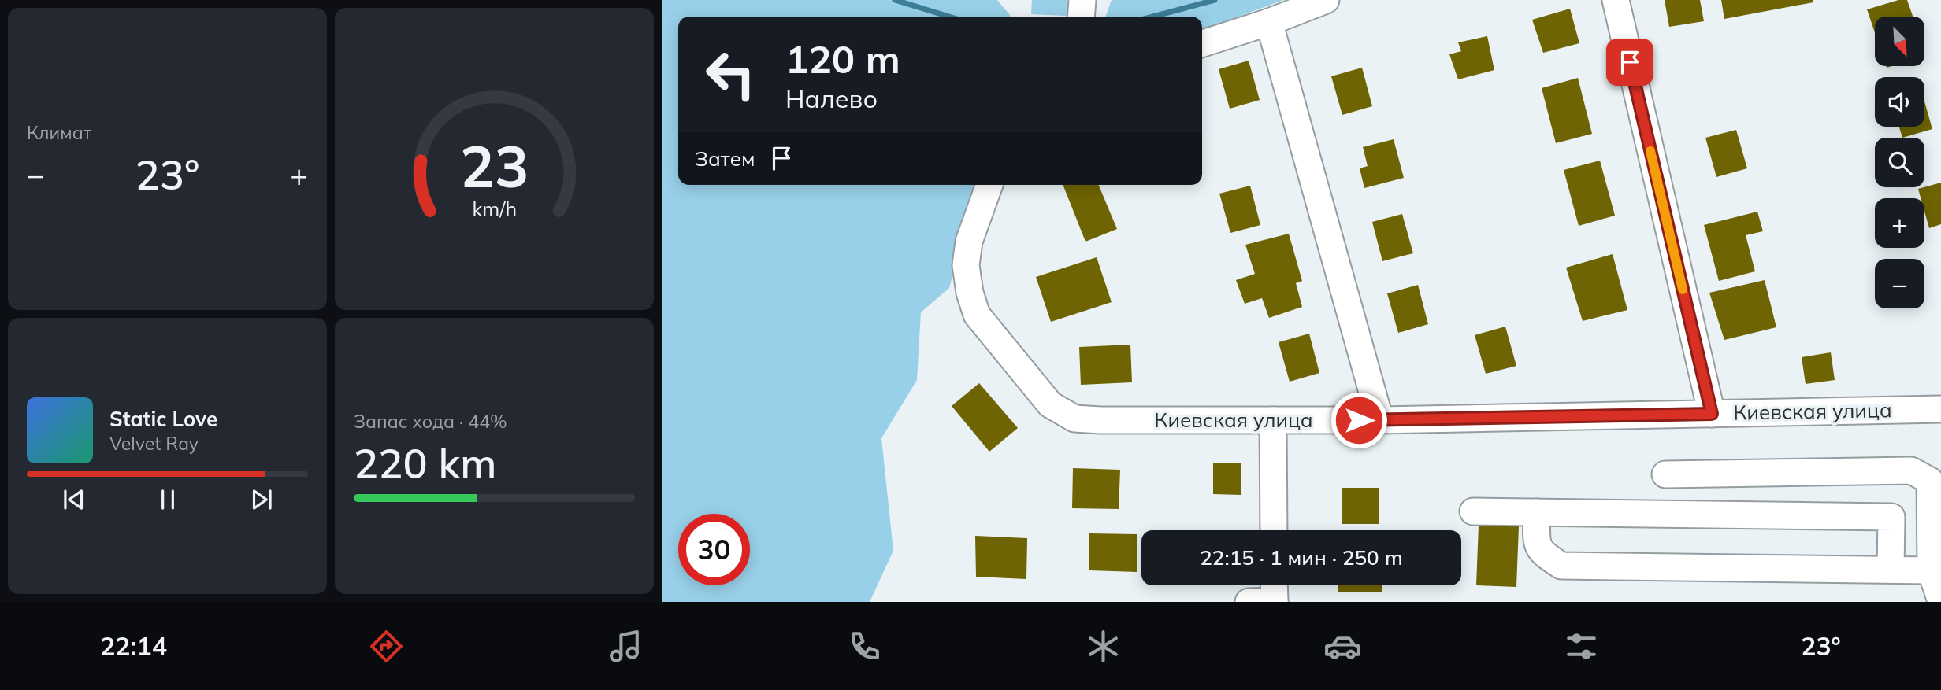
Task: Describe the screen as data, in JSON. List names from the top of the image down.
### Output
{
  "streets": {
    "street": ["Киевская улица"]
  },
  "north": "bottom right",
  "page": {
    "tile": [
      "Климат",
      ["Запас хода · 44%", "220 km"]
    ],
    "map_buttons": ["+", "−"],
    "turn": ["120 m", "Налево"],
    "then": "Затем",
    "heat": ["−", "23°", "+"],
    "song": ["Static Love", "Velvet Ray"],
    "limit": "30",
    "trip": "22:15 · 1 мин · 250 m",
    "tabs": ["22:14", "23°"],
    "gauge": ["23", "km/h"]
  }
}
